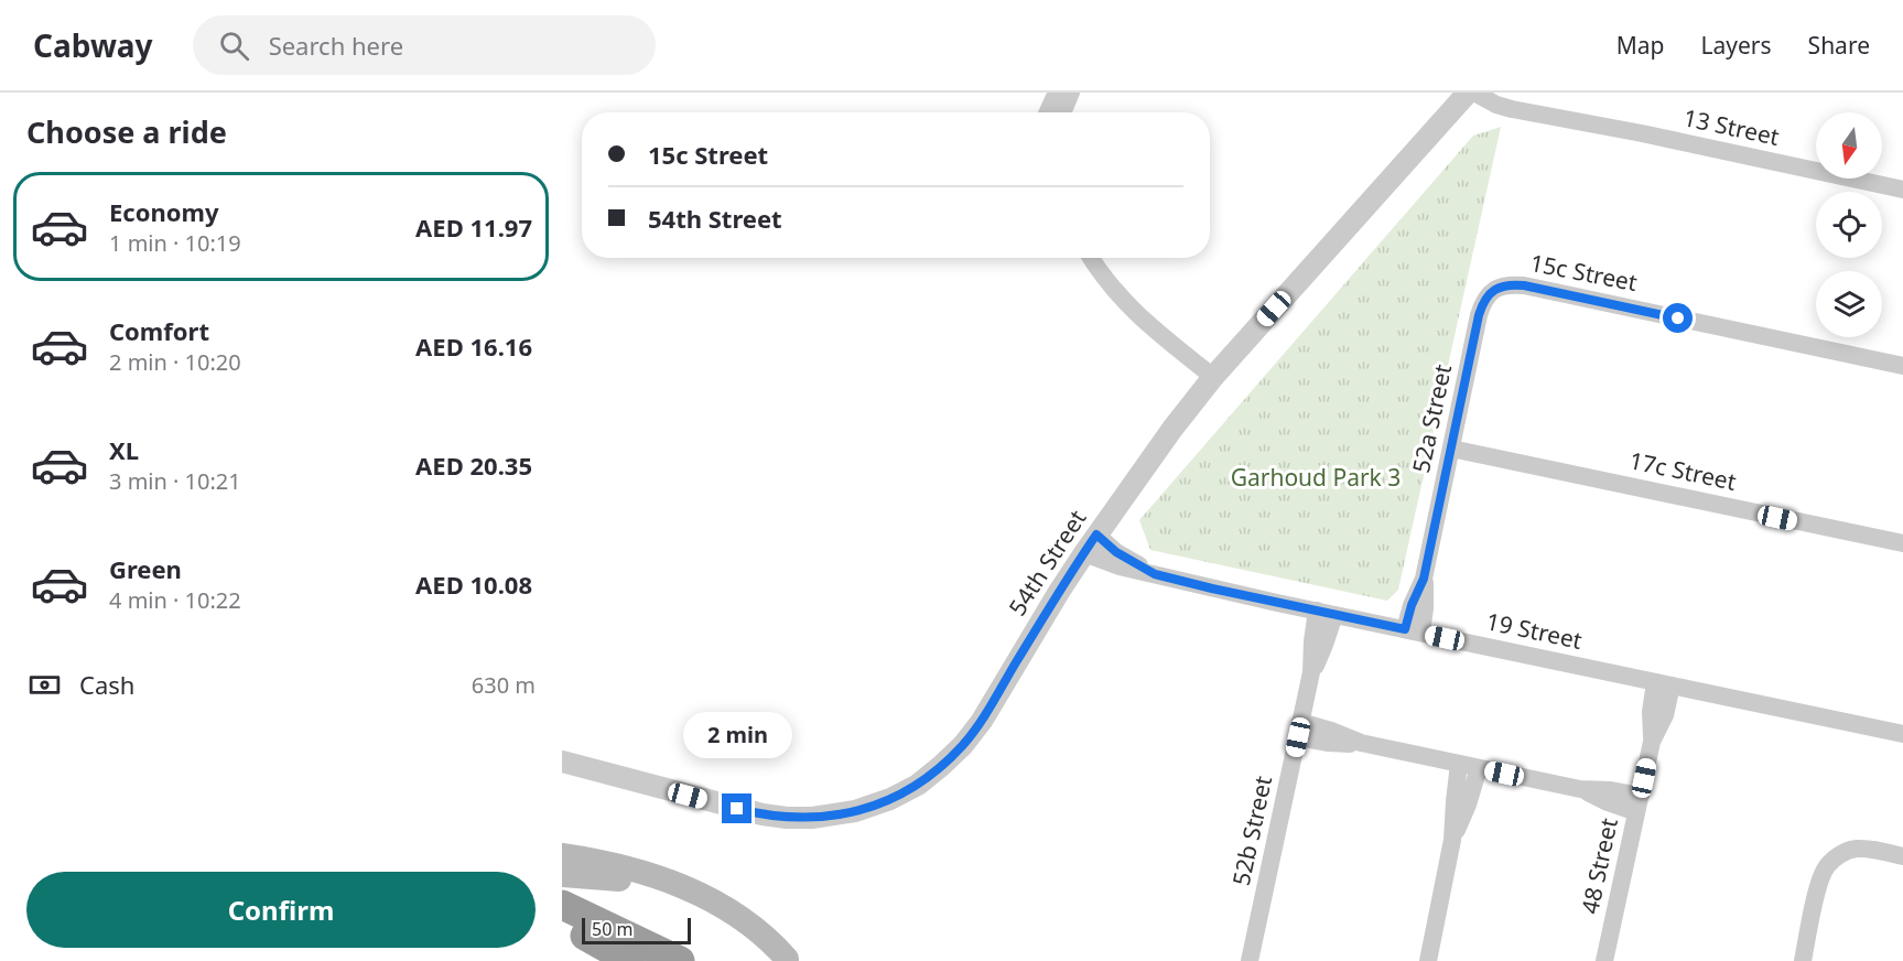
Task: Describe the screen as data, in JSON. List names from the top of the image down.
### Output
{
  "streets": {
    "street": [
      "13 Street",
      "15c Street",
      "52a Street",
      "17c Street",
      "54th Street",
      "19 Street",
      "52b Street",
      "48 Street"
    ]
  },
  "crossings": [
    ["15c Street", "52a Street"],
    ["52a Street", "17c Street"],
    ["52a Street", "19 Street"],
    ["54th Street", "19 Street"],
    ["19 Street", "52b Street"],
    ["19 Street", "48 Street"]
  ],
  "parks": ["Garhoud Park 3"],
  "scale_bar": "50 m",
  "north": "bottom",
  "page": {
    "header": "Cabway",
    "search": "Search here",
    "nav": ["Map", "Layers", "Share"],
    "heading": "Choose a ride",
    "banner": ["15c Street", "54th Street"],
    "list": [
      {
        "name": "Economy",
        "note": "1 min · 10:19",
        "value": "AED 11.97"
      },
      {
        "name": "Comfort",
        "note": "2 min · 10:20",
        "value": "AED 16.16"
      },
      {
        "name": "XL",
        "note": "3 min · 10:21",
        "value": "AED 20.35"
      },
      {
        "name": "Green",
        "note": "4 min · 10:22",
        "value": "AED 10.08"
      }
    ],
    "pay": ["Cash", "630 m"],
    "bubble": "2 min",
    "buttons": "Confirm",
    "scale": "50 m"
  }
}
